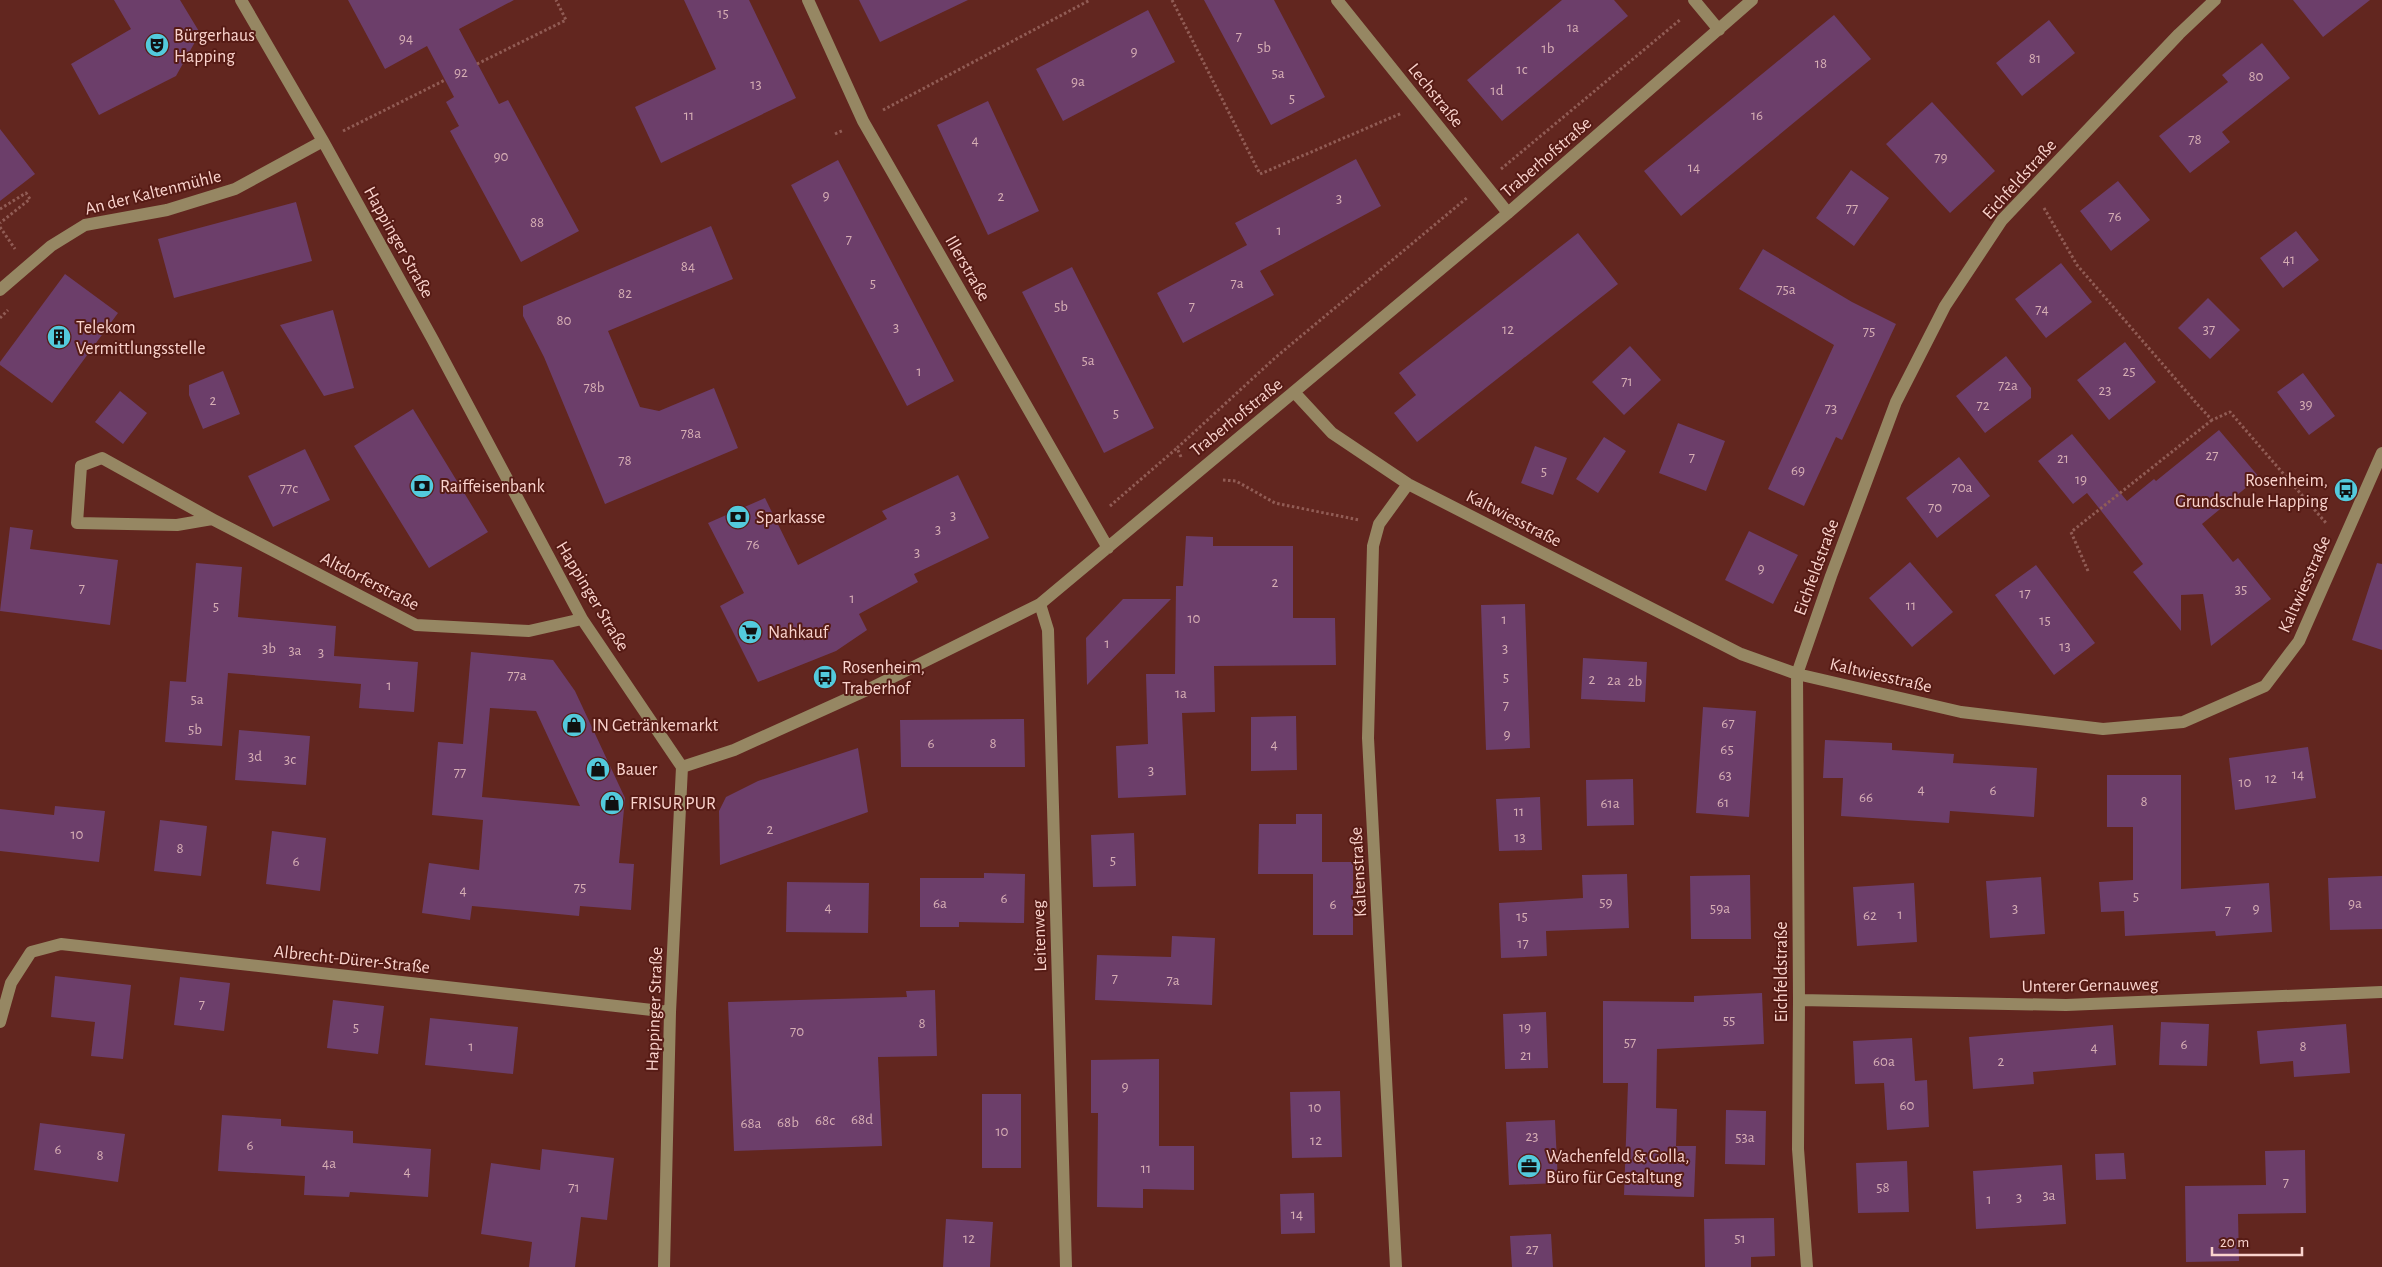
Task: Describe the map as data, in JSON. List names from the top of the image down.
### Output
{
  "streets": {
    "street": [
      "Lechstraße",
      "Traberhofstraße",
      "Eichfeldstraße",
      "An der Kaltenmühle",
      "Happinger Straße",
      "Illerstraße",
      "Kaltwiesstraße",
      "Altdorferstraße",
      "Kaltenstraße",
      "Leitenweg",
      "Albrecht-Dürer-Straße",
      "Unterer Gernauweg"
    ]
  },
  "crossings": [
    ["Lechstraße", "Traberhofstraße"],
    ["Traberhofstraße", "Happinger Straße"],
    ["Traberhofstraße", "Illerstraße"],
    ["Traberhofstraße", "Kaltwiesstraße"],
    ["Traberhofstraße", "Leitenweg"],
    ["Eichfeldstraße", "Kaltwiesstraße"],
    ["Eichfeldstraße", "Unterer Gernauweg"],
    ["An der Kaltenmühle", "Happinger Straße"],
    ["Happinger Straße", "Altdorferstraße"],
    ["Happinger Straße", "Albrecht-Dürer-Straße"],
    ["Kaltwiesstraße", "Kaltenstraße"]
  ],
  "places": {
    "theatre": ["Bürgerhaus Happing"],
    "building": ["Telekom Vermittlungsstelle"],
    "bank": ["Raiffeisenbank", "Sparkasse"],
    "bus stop": ["Rosenheim, Grundschule Happing", "Rosenheim, Traberhof"],
    "supermarket": ["Nahkauf"],
    "shop": ["IN Getränkemarkt", "Bauer", "FRISUR PUR"],
    "office": ["Wachenfeld & Golla, Büro für Gestaltung"]
  },
  "house_numbers": [
    "15",
    "1a",
    "7",
    "94",
    "5b",
    "1b",
    "9",
    "81",
    "18",
    "1c",
    "92",
    "5a",
    "80",
    "9a",
    "13",
    "1d",
    "5",
    "11",
    "16",
    "78",
    "4",
    "90",
    "79",
    "14",
    "9",
    "2",
    "3",
    "77",
    "76",
    "88",
    "1",
    "7",
    "41",
    "84",
    "5",
    "7a",
    "75a",
    "82",
    "5b",
    "7",
    "74",
    "80",
    "3",
    "12",
    "37",
    "75",
    "5a",
    "1",
    "25",
    "71",
    "72a",
    "78b",
    "23",
    "2",
    "39",
    "72",
    "73",
    "5",
    "78a",
    "27",
    "7",
    "21",
    "78",
    "69",
    "5",
    "19",
    "70a",
    "77c",
    "70",
    "3",
    "3",
    "76",
    "3",
    "9",
    "2",
    "7",
    "35",
    "17",
    "1",
    "11",
    "5",
    "10",
    "1",
    "15",
    "1",
    "13",
    "3b",
    "3",
    "3a",
    "3",
    "77a",
    "5",
    "2",
    "2a",
    "2b",
    "1",
    "1a",
    "5a",
    "7",
    "67",
    "5b",
    "9",
    "6",
    "8",
    "4",
    "65",
    "3d",
    "3c",
    "3",
    "77",
    "14",
    "63",
    "12",
    "10",
    "4",
    "6",
    "66",
    "8",
    "61",
    "61a",
    "11",
    "2",
    "10",
    "13",
    "8",
    "5",
    "6",
    "75",
    "4",
    "5",
    "6",
    "59",
    "6a",
    "9a",
    "6",
    "4",
    "59a",
    "3",
    "9",
    "7",
    "1",
    "62",
    "15",
    "17",
    "7",
    "7a",
    "7",
    "55",
    "8",
    "5",
    "19",
    "70",
    "57",
    "6",
    "1",
    "8",
    "4",
    "21",
    "60a",
    "2",
    "9",
    "60",
    "10",
    "68d",
    "68c",
    "68b",
    "68a",
    "10",
    "23",
    "53a",
    "12",
    "6",
    "6",
    "8",
    "4a",
    "11",
    "4",
    "7",
    "71",
    "58",
    "3a",
    "3",
    "1",
    "14",
    "12",
    "51",
    "27"
  ],
  "scale_bar": "20 m"
}
